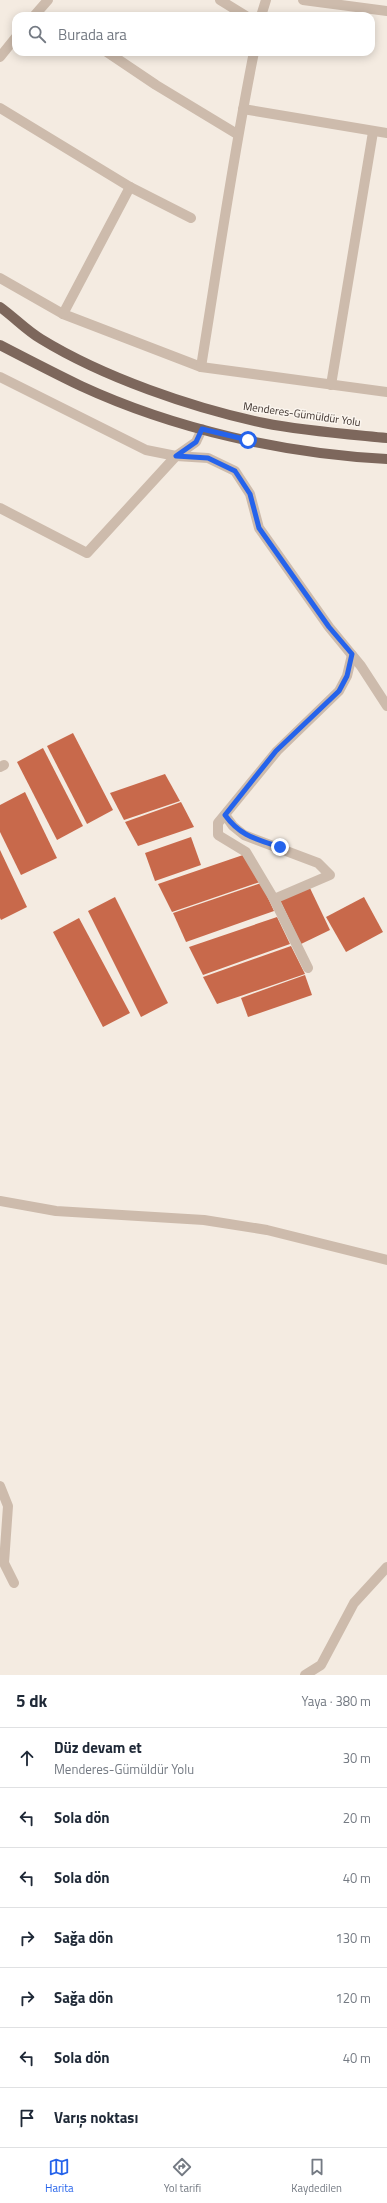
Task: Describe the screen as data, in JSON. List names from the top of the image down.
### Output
{
  "streets": {
    "main road": ["Menderes-Gümüldür Yolu"]
  },
  "page": {
    "search": "Burada ara",
    "heading": ["5 dk", "Yaya · 380 m"],
    "list": [
      ["Düz devam et", "Menderes-Gümüldür Yolu", "30 m"],
      ["Sola dön", "20 m"],
      ["Sola dön", "40 m"],
      ["Sağa dön", "130 m"],
      ["Sağa dön", "120 m"],
      ["Sola dön", "40 m"],
      "Varış noktası"
    ],
    "nav": ["Harita", "Yol tarifi", "Kaydedilen"]
  }
}
